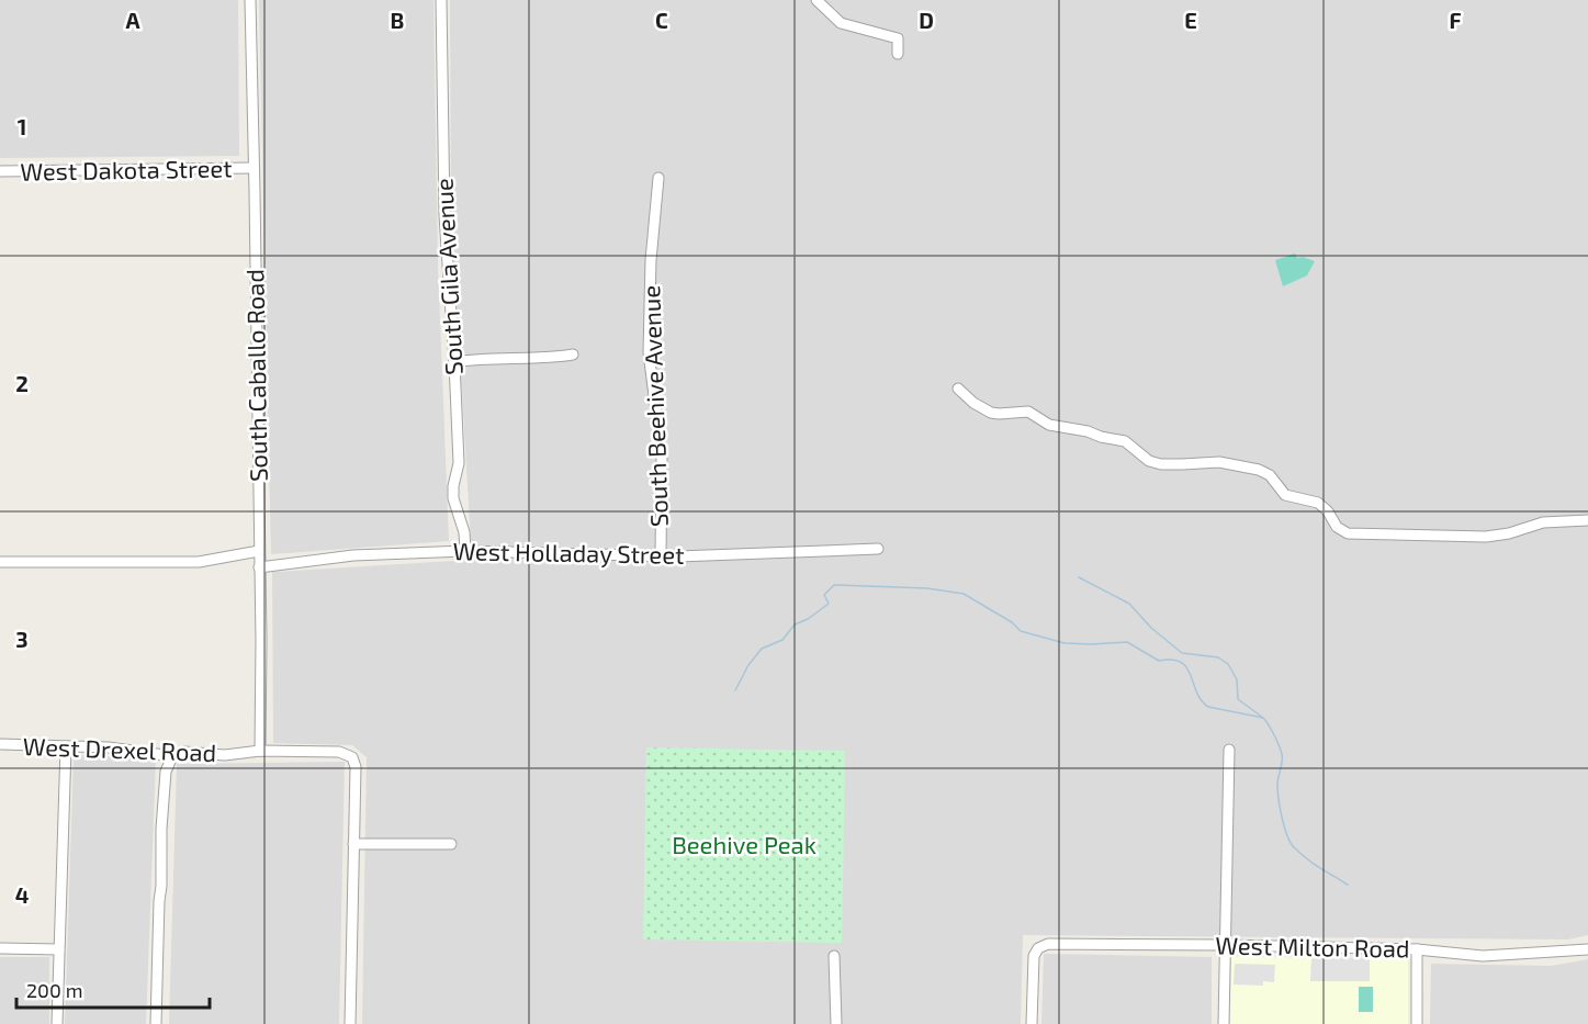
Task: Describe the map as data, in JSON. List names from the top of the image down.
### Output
{
  "streets": {
    "street": [
      "West Dakota Street",
      "South Gila Avenue",
      "South Caballo Road",
      "South Beehive Avenue",
      "West Holladay Street",
      "West Drexel Road",
      "West Milton Road"
    ]
  },
  "crossings": [
    ["West Dakota Street", "South Caballo Road"],
    ["South Gila Avenue", "West Holladay Street"],
    ["South Caballo Road", "West Holladay Street"],
    ["South Caballo Road", "West Drexel Road"],
    ["South Beehive Avenue", "West Holladay Street"]
  ],
  "parks": ["Beehive Peak"],
  "scale_bar": "200 m",
  "grid": {
    "columns": [
      "A",
      "B",
      "C",
      "D",
      "E",
      "F"
    ],
    "rows": [
      "1",
      "2",
      "3",
      "4"
    ]
  }
}
